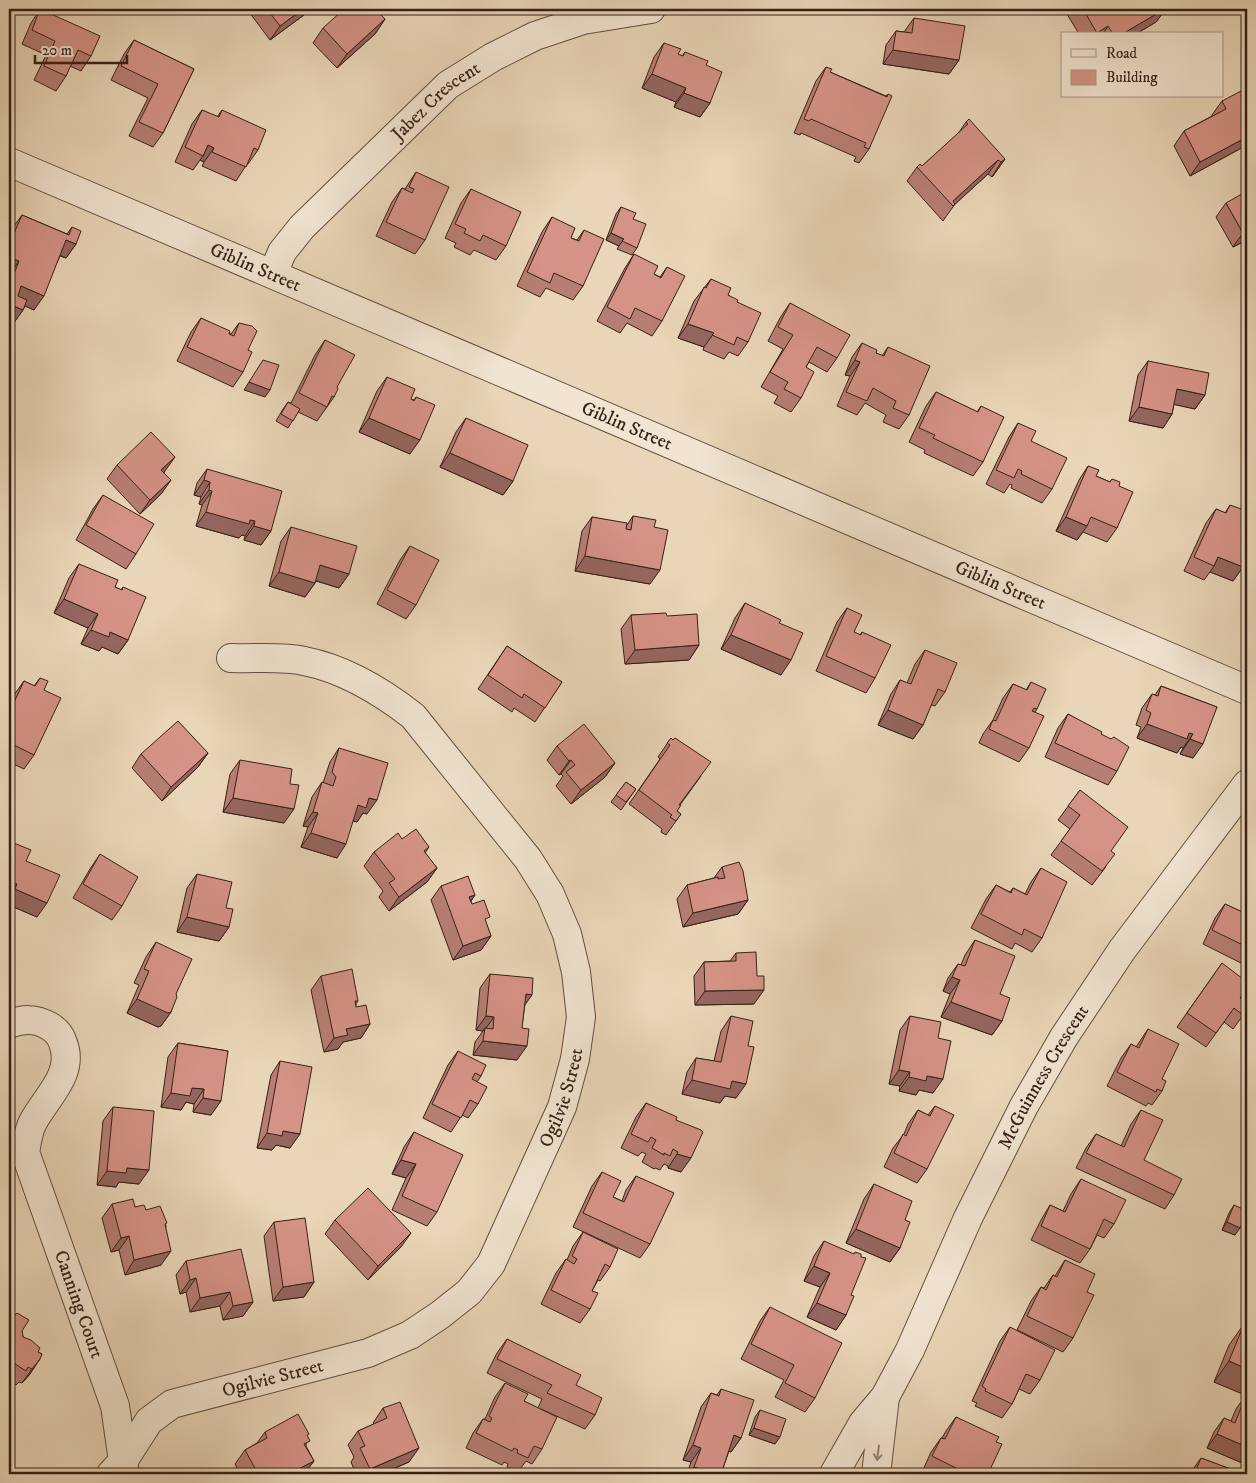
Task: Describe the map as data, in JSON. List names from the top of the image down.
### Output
{
  "streets": {
    "street": [
      "Jabez Crescent",
      "Giblin Street",
      "McGuinness Crescent",
      "Ogilvie Street",
      "Canning Court"
    ]
  },
  "crossings": [
    ["Jabez Crescent", "Giblin Street"],
    ["Ogilvie Street", "Canning Court"]
  ],
  "legend": ["Road", "Building"],
  "scale_bar": "20 m"
}
